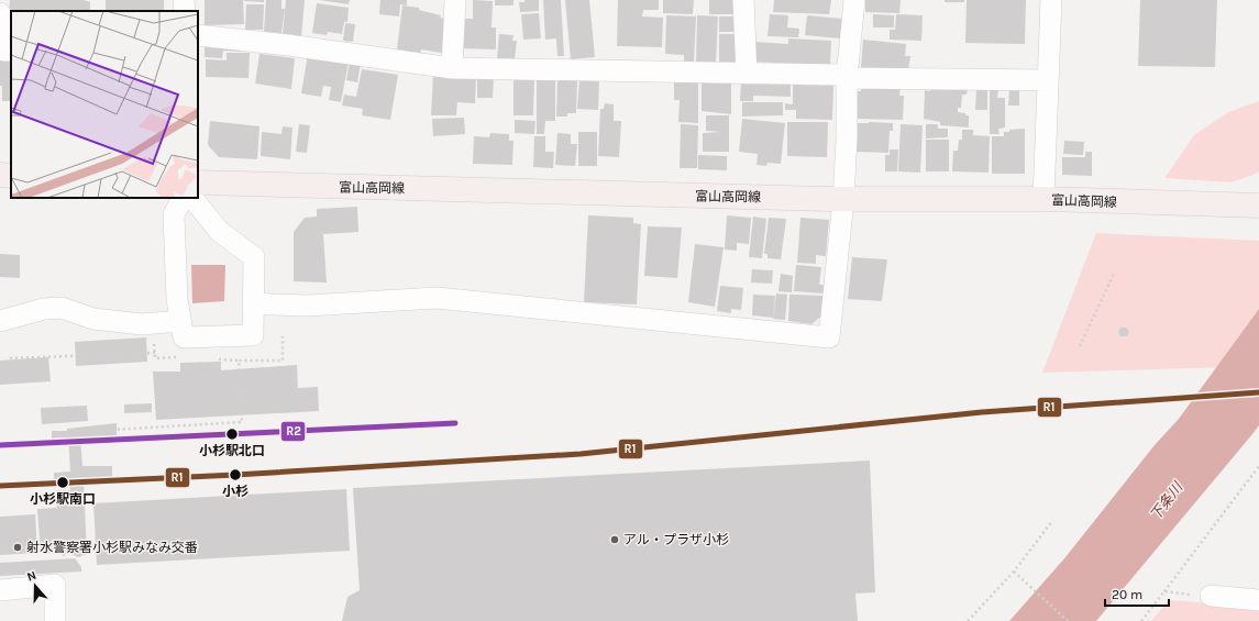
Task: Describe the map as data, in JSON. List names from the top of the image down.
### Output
{
  "streets": {
    "main road": ["富山高岡線"]
  },
  "water": ["下条川"],
  "places": [
    "小杉駅北口",
    "小杉",
    "小杉駅南口",
    "アル・プラザ小杉",
    "射水警察署小杉駅みなみ交番"
  ],
  "lines": ["transit line R1", "transit line R2"],
  "scale_bar": "20 m",
  "north": "top"
}
